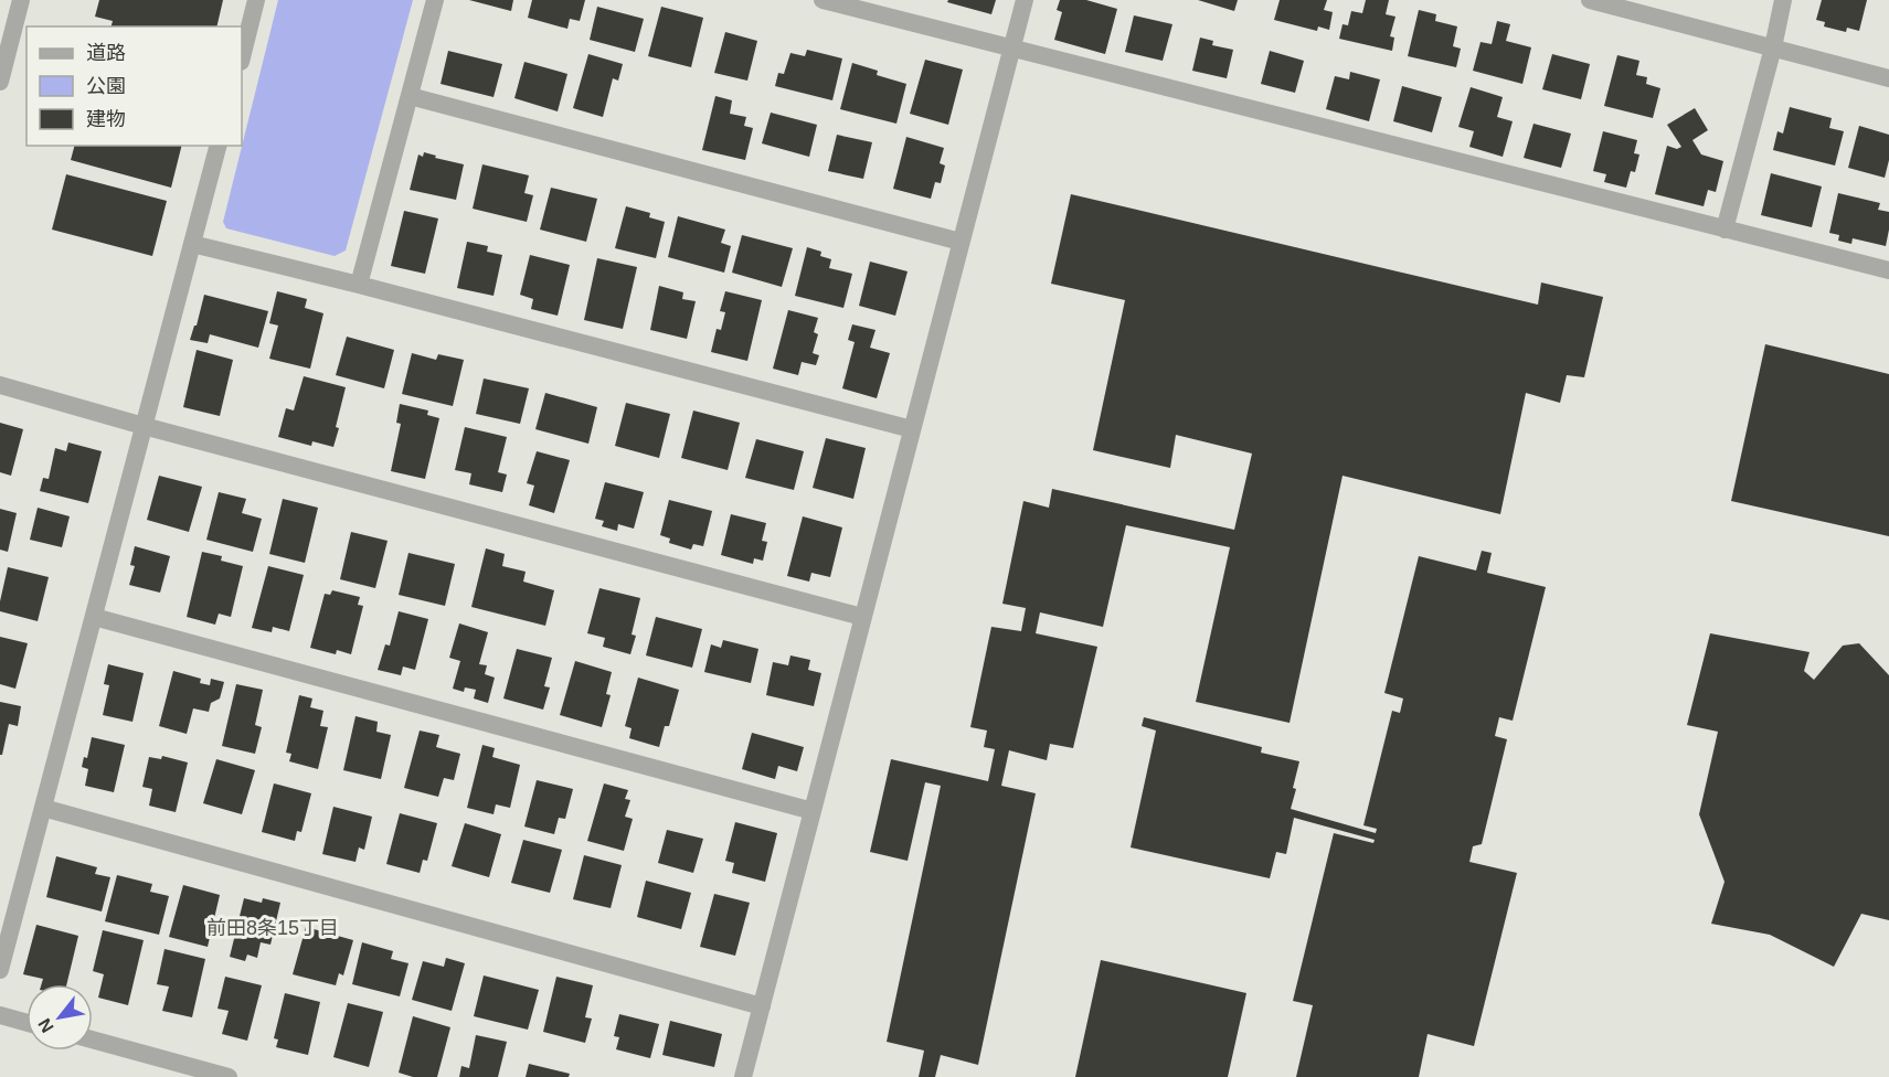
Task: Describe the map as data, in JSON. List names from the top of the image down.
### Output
{
  "districts": ["前田8条15丁目"],
  "legend": ["道路", "公園", "建物"],
  "north": "bottom left"
}
